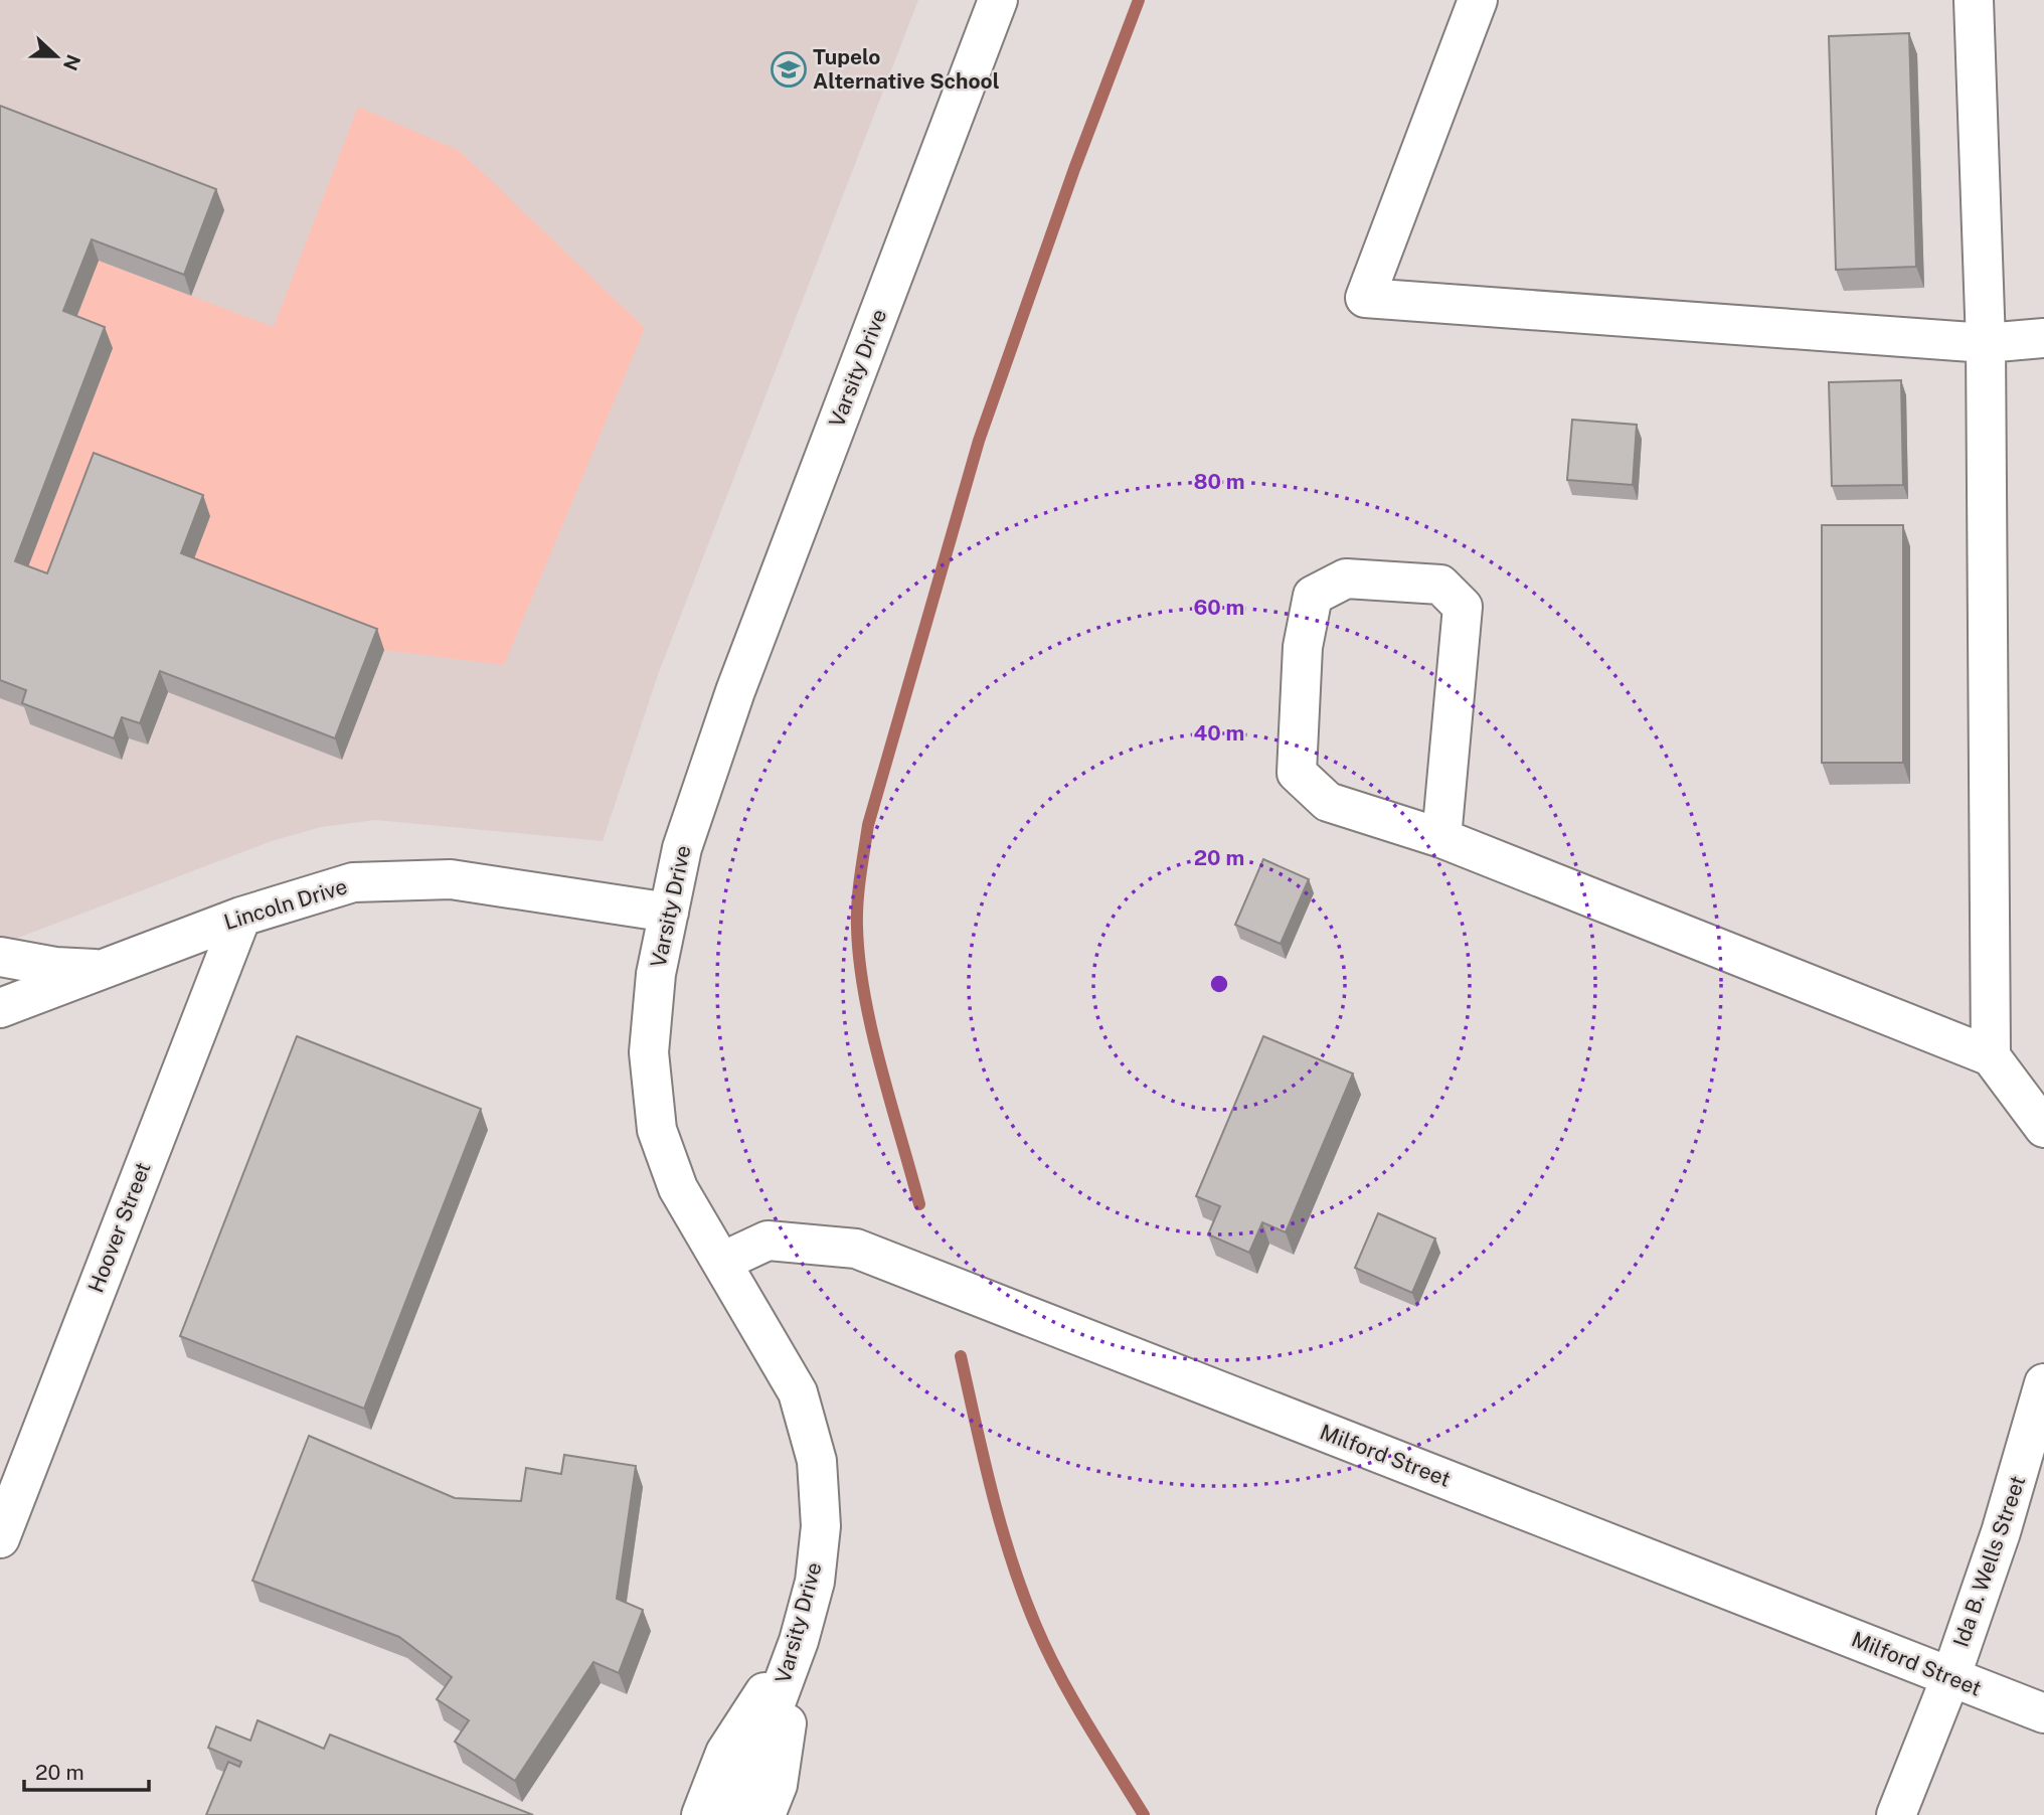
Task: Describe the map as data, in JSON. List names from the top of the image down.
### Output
{
  "streets": {
    "street": [
      "Varsity Drive",
      "Lincoln Drive",
      "Hoover Street",
      "Milford Street",
      "Ida B. Wells Street"
    ]
  },
  "crossings": [
    ["Varsity Drive", "Lincoln Drive"],
    ["Varsity Drive", "Milford Street"],
    ["Lincoln Drive", "Hoover Street"],
    ["Milford Street", "Ida B. Wells Street"]
  ],
  "places": {
    "school or university": ["Tupelo Alternative School"]
  },
  "scale_bar": "20 m",
  "north": "right",
  "rings": [
    "80 m",
    "60 m",
    "40 m",
    "20 m"
  ]
}
